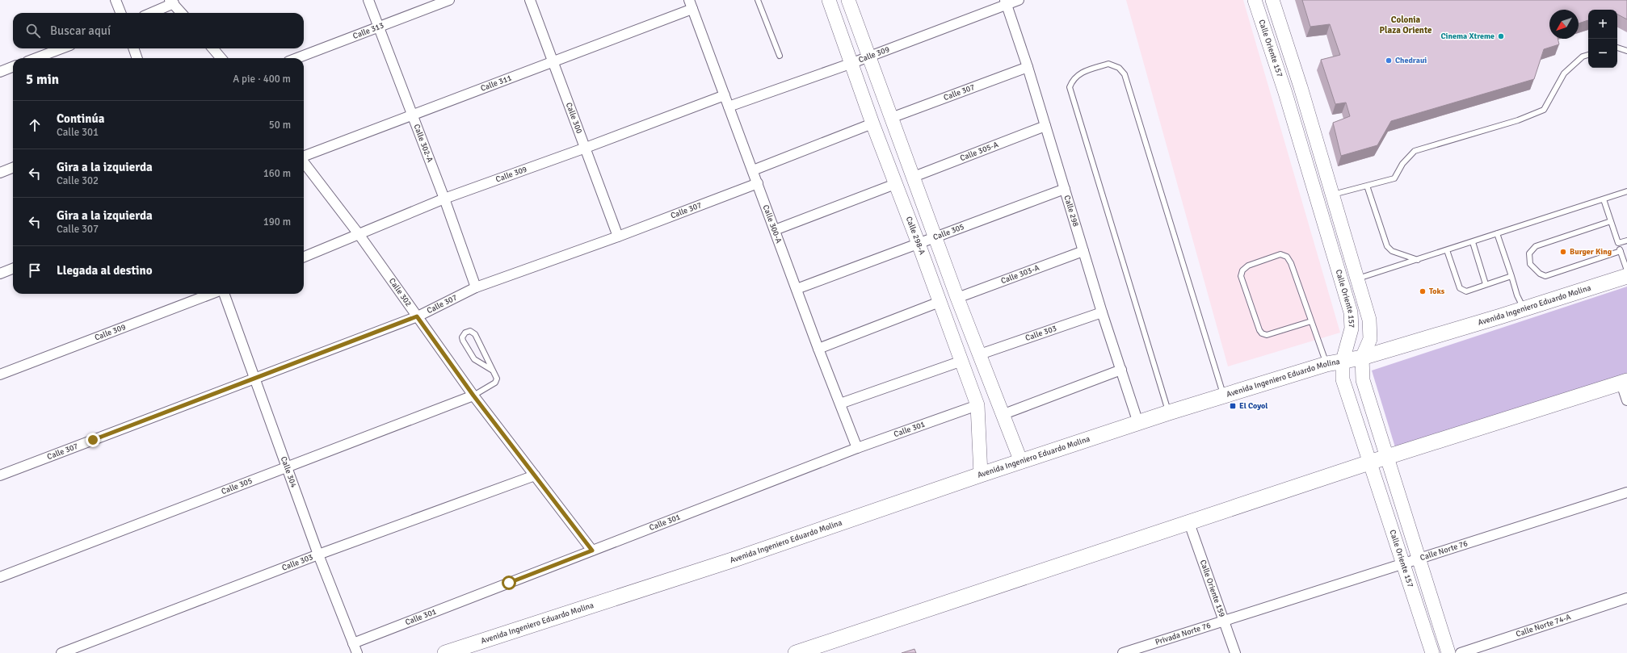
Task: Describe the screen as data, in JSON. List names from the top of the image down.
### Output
{
  "streets": {
    "main road": ["Avenida Ingeniero Eduardo Molina"],
    "street": [
      "Calle 313",
      "Calle Oriente 157",
      "Calle 309",
      "Calle 311",
      "Calle 307",
      "Calle 300",
      "Calle 302-A",
      "Calle 305-A",
      "Calle 298",
      "Calle 300-A",
      "Calle 305",
      "Calle 298-A",
      "Calle 303-A",
      "Calle 302",
      "Calle 303",
      "Calle 301",
      "Calle 304",
      "Calle Norte 76",
      "Calle Oriente 159",
      "Calle Norte 74-A",
      "Privada Norte 76"
    ]
  },
  "crossings": [
    ["Calle 313", "Calle 302-A"],
    ["Calle Oriente 157", "Avenida Ingeniero Eduardo Molina"],
    ["Calle Oriente 157", "Calle Norte 76"],
    ["Calle 309", "Calle 300"],
    ["Calle 309", "Calle 302-A"],
    ["Calle 309", "Calle 298"],
    ["Calle 309", "Calle 300-A"],
    ["Calle 309", "Calle 298-A"],
    ["Calle 309", "Calle 302"],
    ["Calle 311", "Calle 300"],
    ["Calle 311", "Calle 302-A"],
    ["Calle 311", "Calle 300-A"],
    ["Calle 307", "Calle 300"],
    ["Calle 307", "Calle 302-A"],
    ["Calle 307", "Calle 298"],
    ["Calle 307", "Calle 300-A"],
    ["Calle 307", "Calle 302"],
    ["Calle 307", "Calle 304"],
    ["Calle 305-A", "Calle 298"],
    ["Calle 298", "Calle 305"],
    ["Calle 298", "Calle 303-A"],
    ["Calle 298", "Avenida Ingeniero Eduardo Molina"],
    ["Calle 298", "Calle 303"],
    ["Calle 300-A", "Calle 305"],
    ["Calle 300-A", "Calle 301"],
    ["Calle 305", "Calle 298-A"],
    ["Calle 305", "Calle 302"],
    ["Calle 305", "Calle 304"],
    ["Calle 298-A", "Avenida Ingeniero Eduardo Molina"],
    ["Calle 298-A", "Calle 301"],
    ["Calle 302", "Calle 303"],
    ["Calle 302", "Calle 301"],
    ["Calle 303", "Calle 304"],
    ["Calle 301", "Calle 304"],
    ["Calle Norte 76", "Calle Oriente 159"],
    ["Calle Norte 76", "Privada Norte 76"],
    ["Calle Oriente 159", "Privada Norte 76"]
  ],
  "districts": ["Colonia Plaza Oriente"],
  "places": {
    "other": [
      "Cinema Xtreme",
      "Chedraui",
      "Burger King",
      "Toks"
    ],
    "transit": ["El Coyol"]
  },
  "north": "bottom left",
  "page": {
    "map_buttons": ["+", "−"],
    "search": "Buscar aquí",
    "heading": ["5 min", "A pie · 400 m"],
    "list": [
      ["Continúa", "Calle 301", "50 m"],
      ["Gira a la izquierda", "Calle 302", "160 m"],
      ["Gira a la izquierda", "Calle 307", "190 m"],
      "Llegada al destino"
    ]
  }
}
